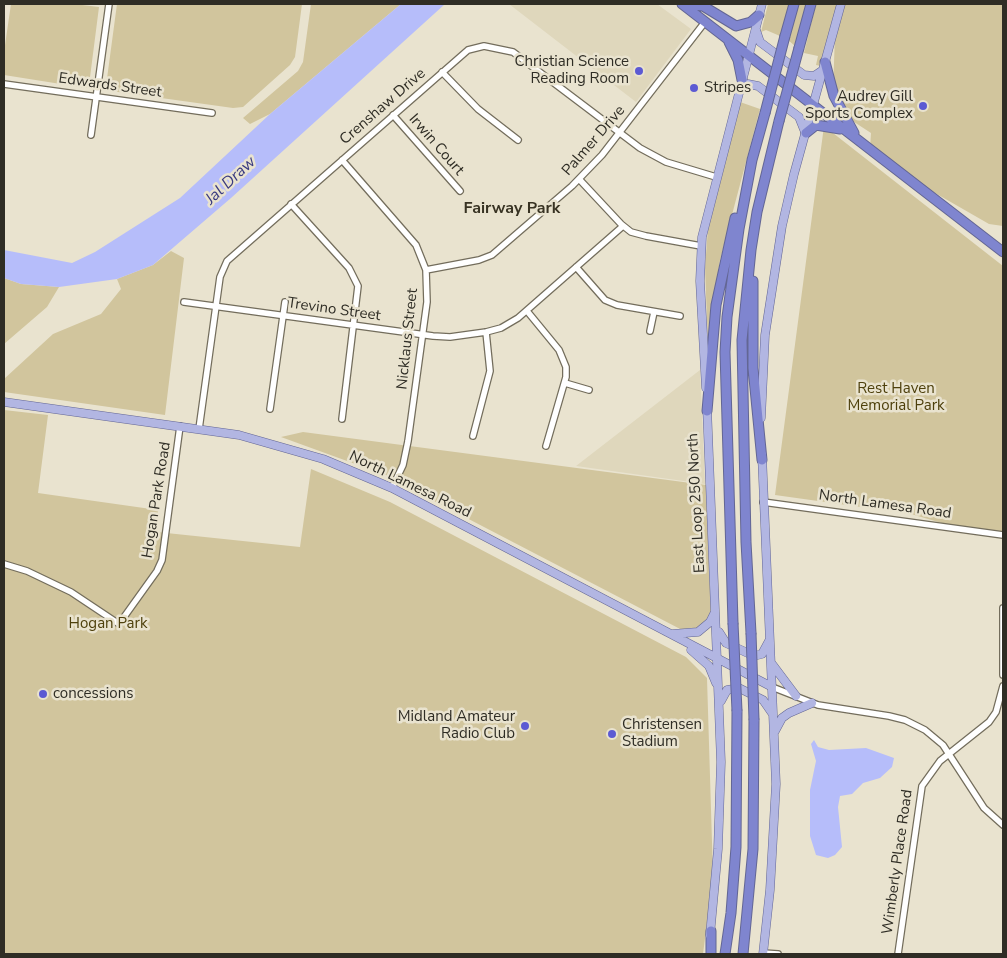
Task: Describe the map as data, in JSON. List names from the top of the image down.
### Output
{
  "streets": {
    "main road": ["North Lamesa Road", "East Loop 250 North"],
    "street": [
      "Edwards Street",
      "Crenshaw Drive",
      "Palmer Drive",
      "Irwin Court",
      "Trevino Street",
      "Nicklaus Street",
      "Hogan Park Road",
      "Wimberly Place Road"
    ]
  },
  "crossings": [
    ["Crenshaw Drive", "Palmer Drive"],
    ["Crenshaw Drive", "Irwin Court"],
    ["Crenshaw Drive", "Trevino Street"],
    ["Crenshaw Drive", "Nicklaus Street"],
    ["Crenshaw Drive", "North Lamesa Road"],
    ["Crenshaw Drive", "East Loop 250 North"],
    ["Palmer Drive", "Nicklaus Street"],
    ["Trevino Street", "Nicklaus Street"],
    ["Nicklaus Street", "North Lamesa Road"],
    ["North Lamesa Road", "Hogan Park Road"],
    ["North Lamesa Road", "East Loop 250 North"]
  ],
  "districts": ["Fairway Park"],
  "water": ["Jal Draw"],
  "parks": ["Rest Haven Memorial Park", "Hogan Park"],
  "places": [
    "Christian Science Reading Room",
    "Stripes",
    "Audrey Gill Sports Complex",
    "concessions",
    "Midland Amateur Radio Club",
    "Christensen Stadium"
  ]
}
